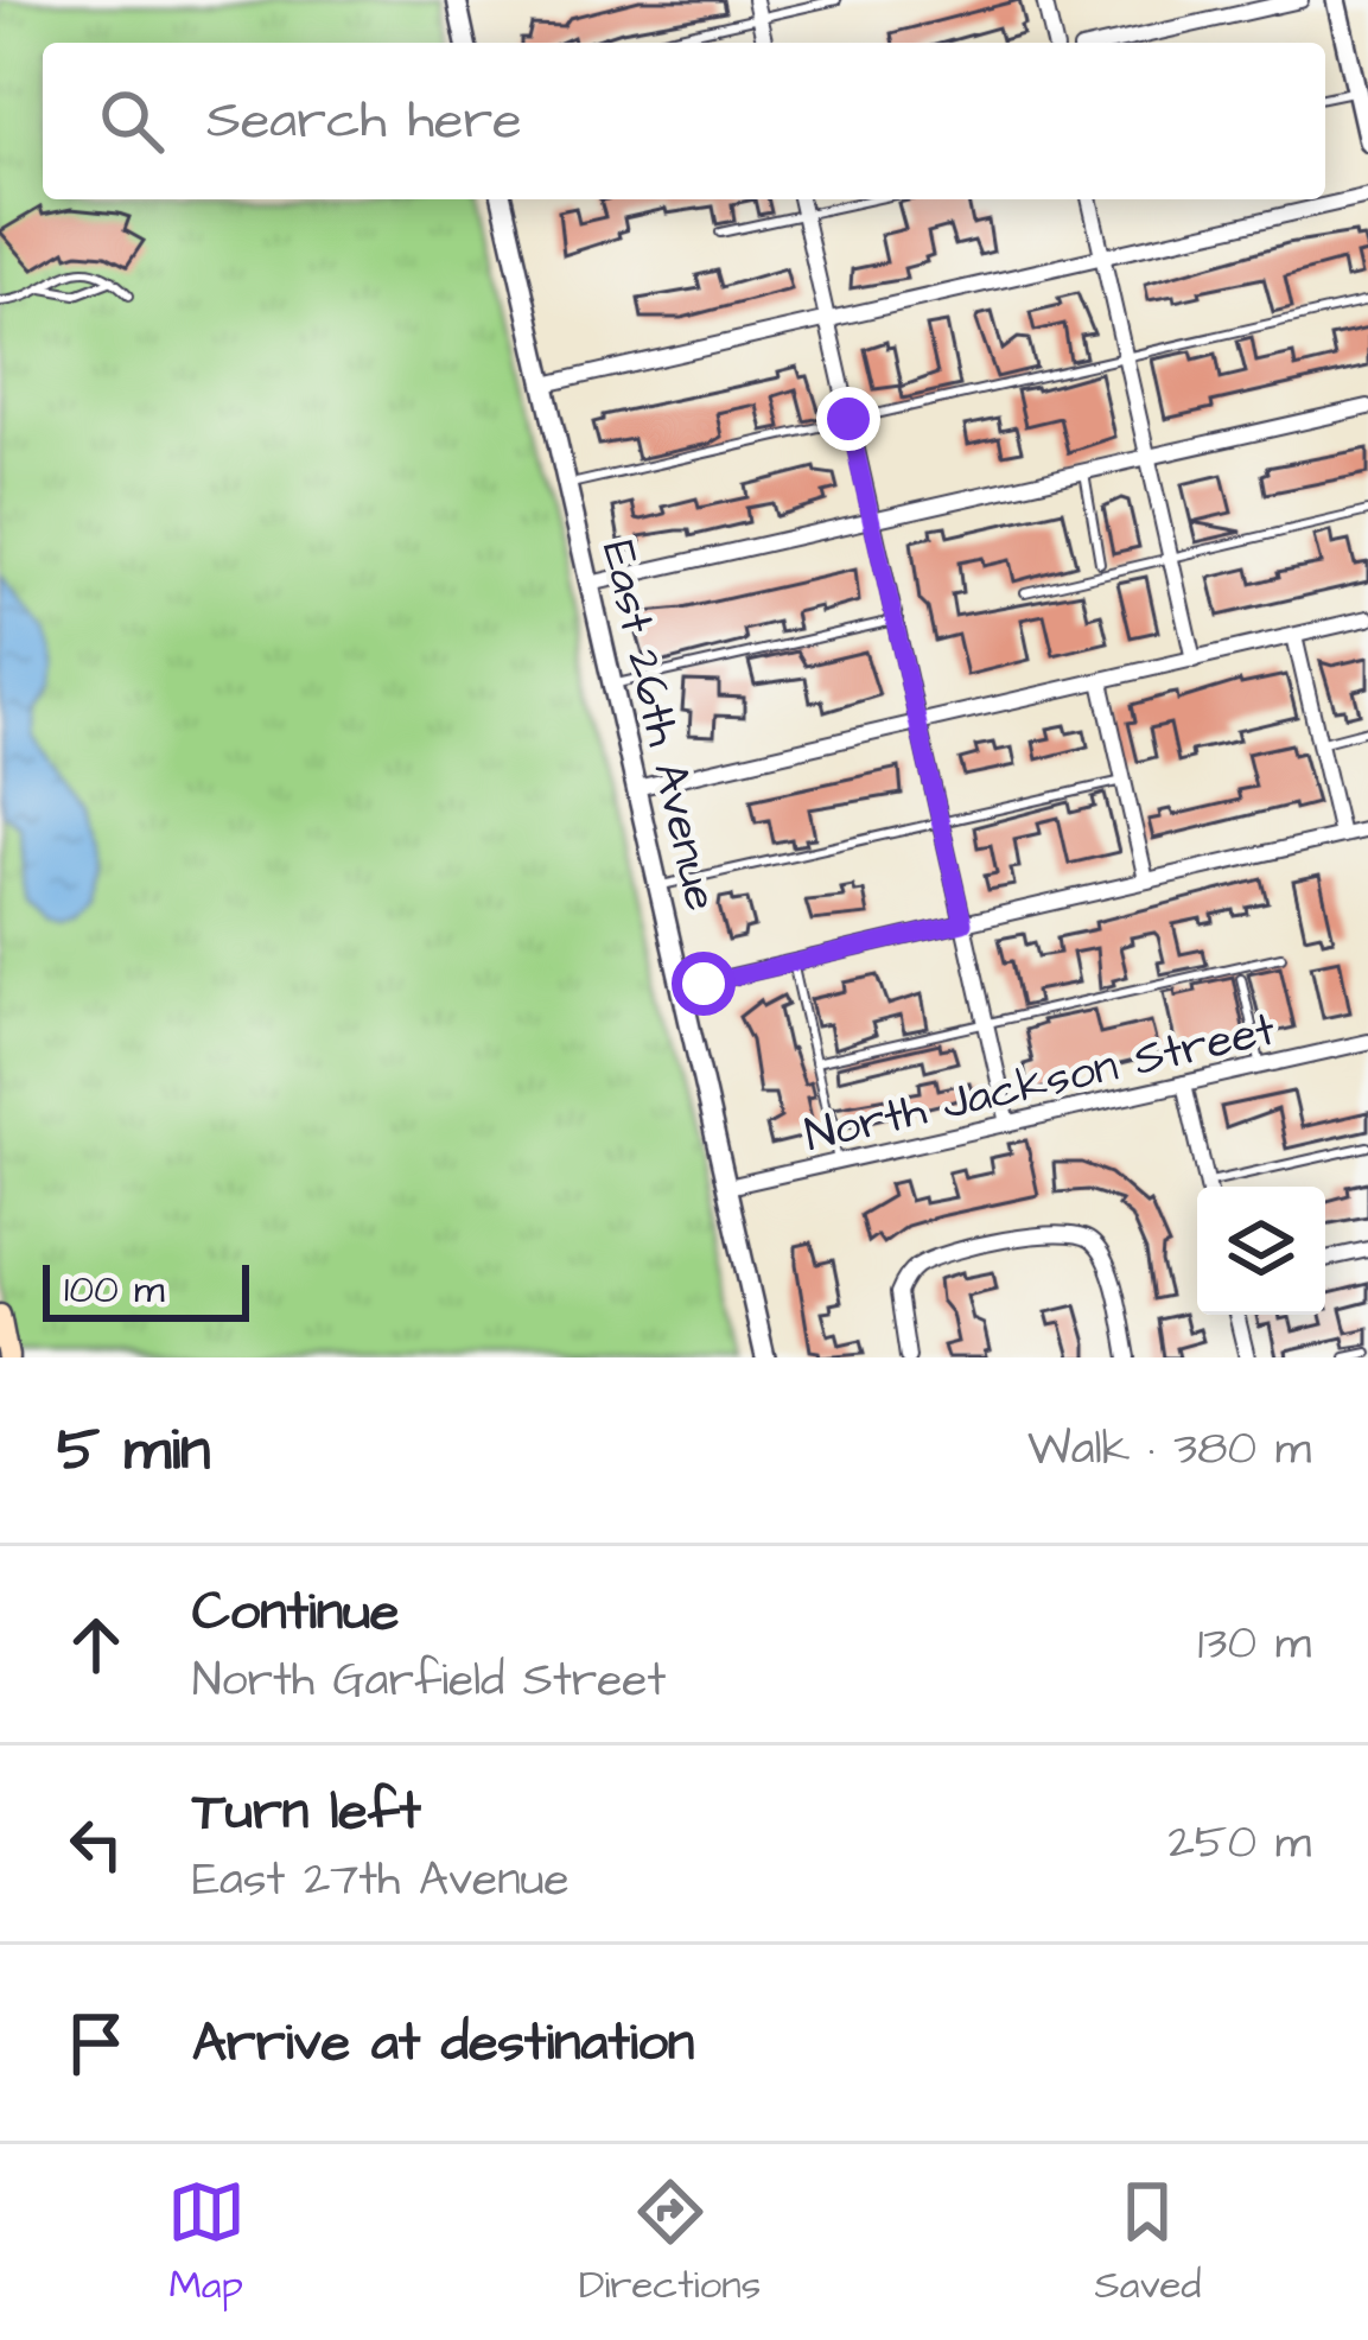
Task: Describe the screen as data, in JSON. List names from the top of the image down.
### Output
{
  "streets": {
    "street": ["East 26th Avenue", "North Jackson Street"]
  },
  "crossings": [
    ["East 26th Avenue", "North Jackson Street"]
  ],
  "scale_bar": "100 m",
  "page": {
    "search": "Search here",
    "scale": "100 m",
    "heading": ["5 min", "Walk · 380 m"],
    "list": [
      ["Continue", "North Garfield Street", "130 m"],
      ["Turn left", "East 27th Avenue", "250 m"],
      "Arrive at destination"
    ],
    "nav": ["Map", "Directions", "Saved"]
  }
}
